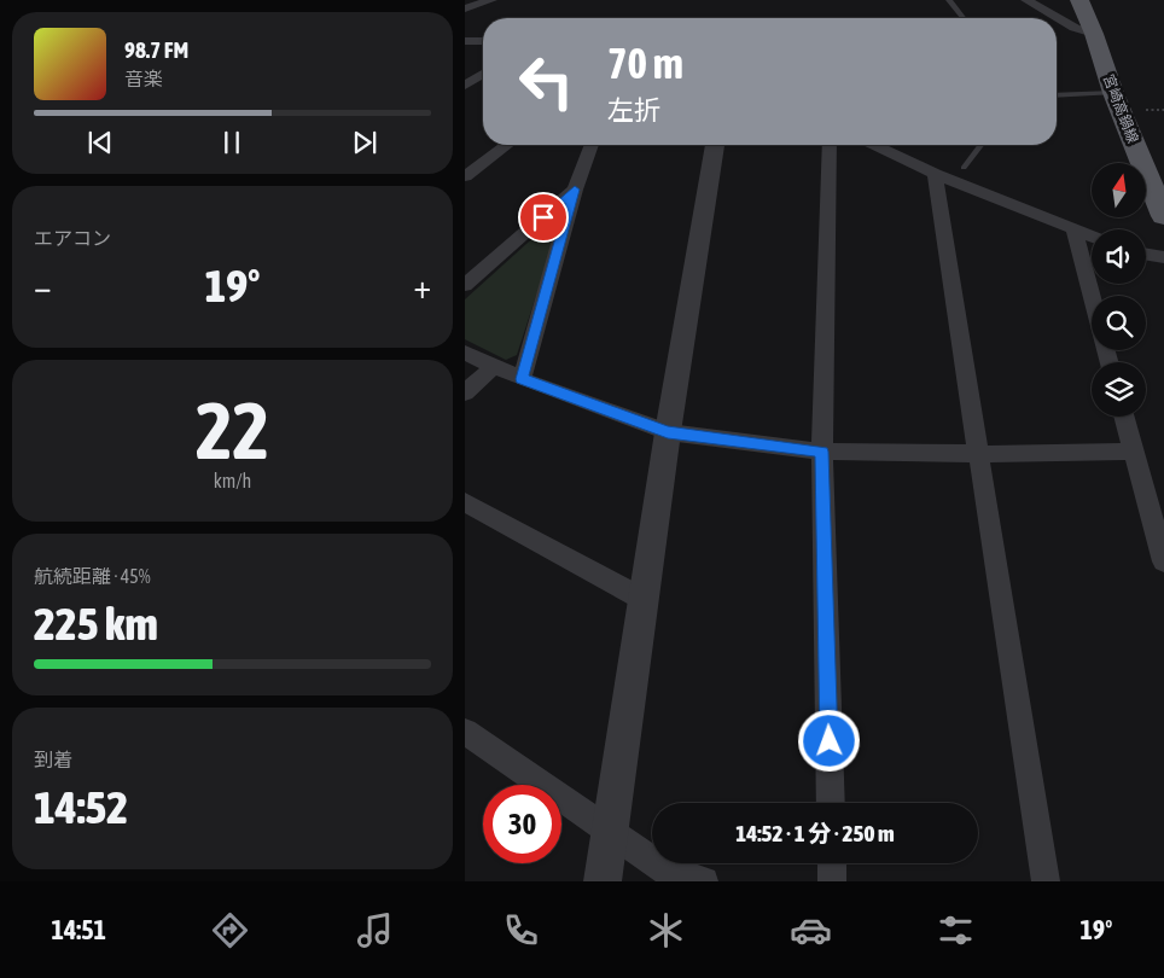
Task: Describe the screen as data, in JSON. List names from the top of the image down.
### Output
{
  "streets": {
    "main road": ["宮崎高鍋線"]
  },
  "north": "top",
  "page": {
    "turn": ["70 m", "左折"],
    "song": ["98.7 FM", "音楽"],
    "tile": [
      "エアコン",
      ["22", "km/h"],
      ["航続距離 · 45%", "225 km"],
      ["到着", "14:52"]
    ],
    "heat": ["−", "19°", "+"],
    "limit": "30",
    "trip": "14:52 · 1 分 · 250 m",
    "tabs": ["14:51", "19°"]
  }
}
